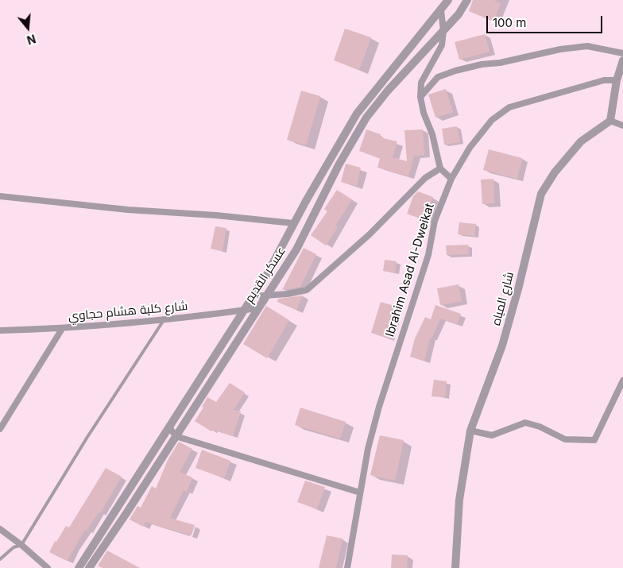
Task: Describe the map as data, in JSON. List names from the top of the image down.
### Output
{
  "streets": {
    "street": [
      "Ibrahim Asad Al-Dweikat",
      "عسكر القديم",
      "شارع المياه",
      "شارع كلية هشام حجاوي"
    ]
  },
  "crossings": [
    ["عسكر القديم", "شارع كلية هشام حجاوي"]
  ],
  "scale_bar": "100 m",
  "north": "bottom"
}
